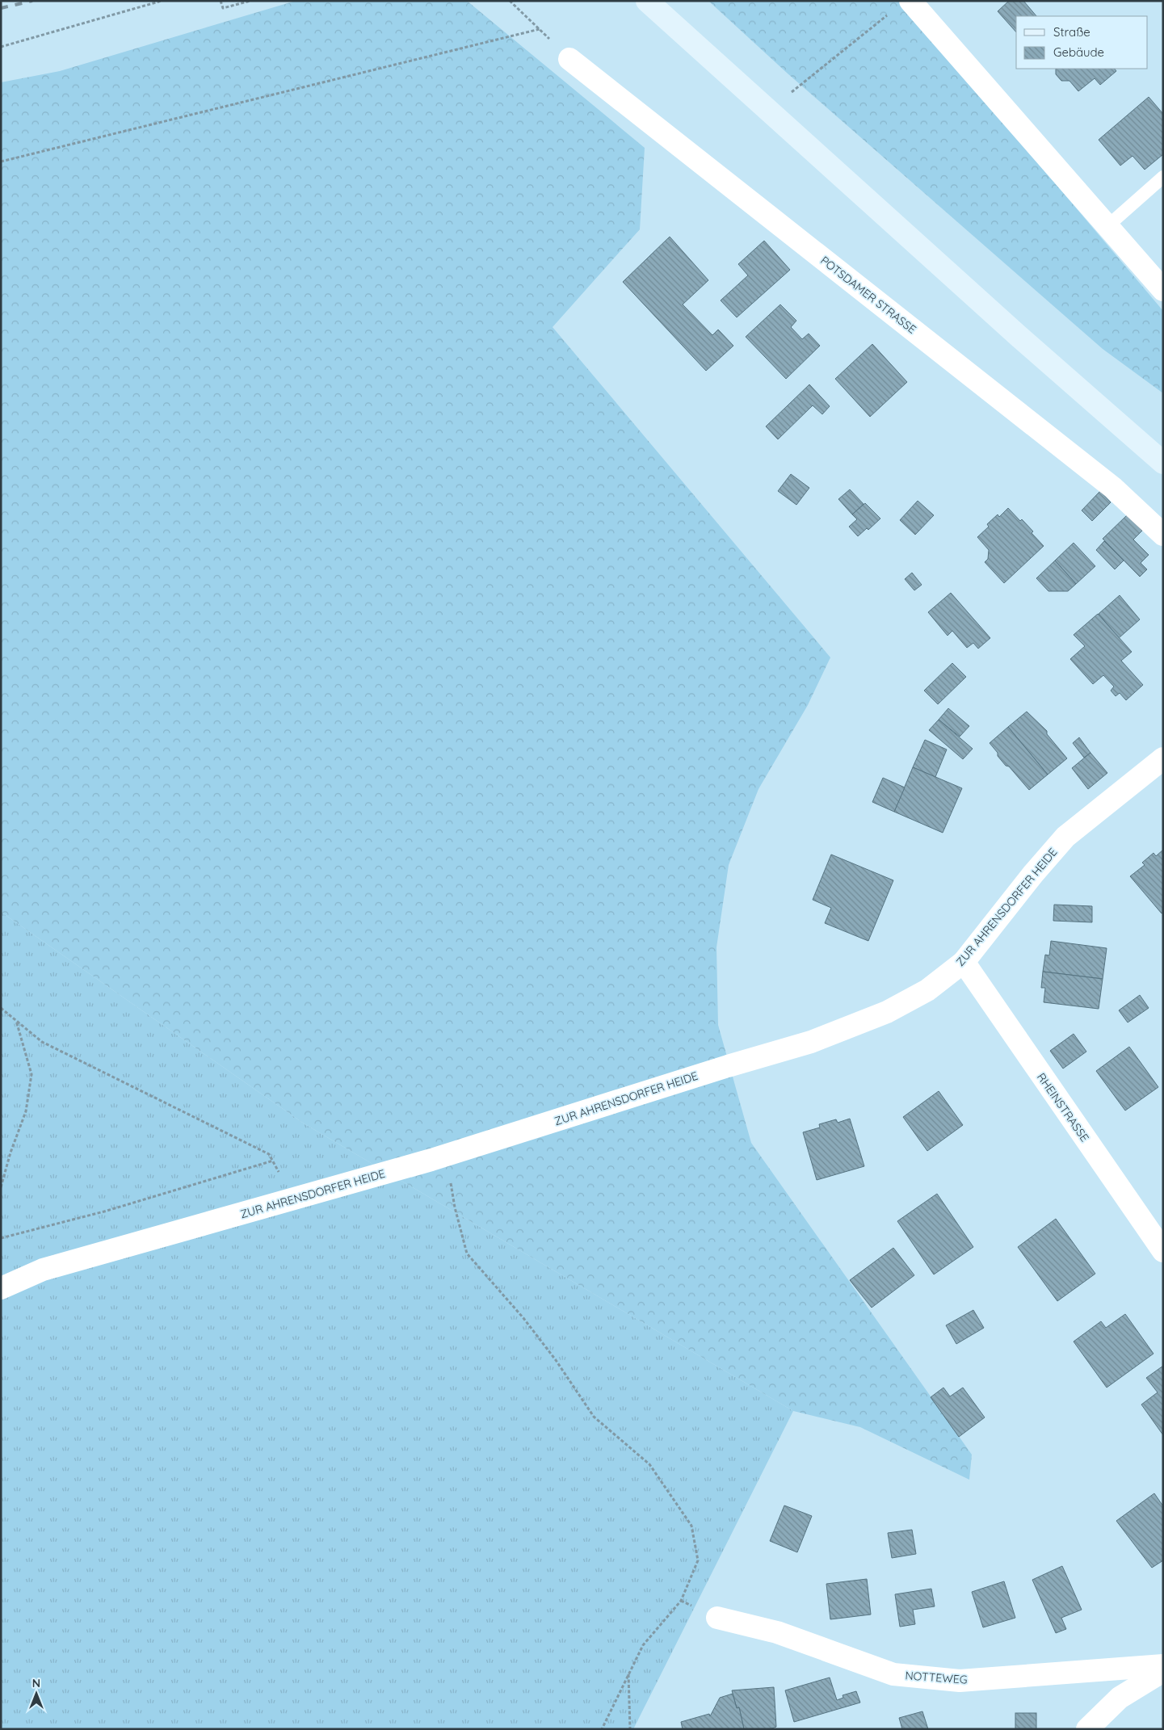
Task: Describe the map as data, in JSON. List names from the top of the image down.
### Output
{
  "streets": {
    "street": [
      "POTSDAMER STRASSE",
      "ZUR AHRENSDORFER HEIDE",
      "RHEINSTRASSE",
      "NOTTEWEG"
    ]
  },
  "crossings": [
    ["ZUR AHRENSDORFER HEIDE", "RHEINSTRASSE"]
  ],
  "legend": ["Straße", "Gebäude"],
  "north": "top"
}
